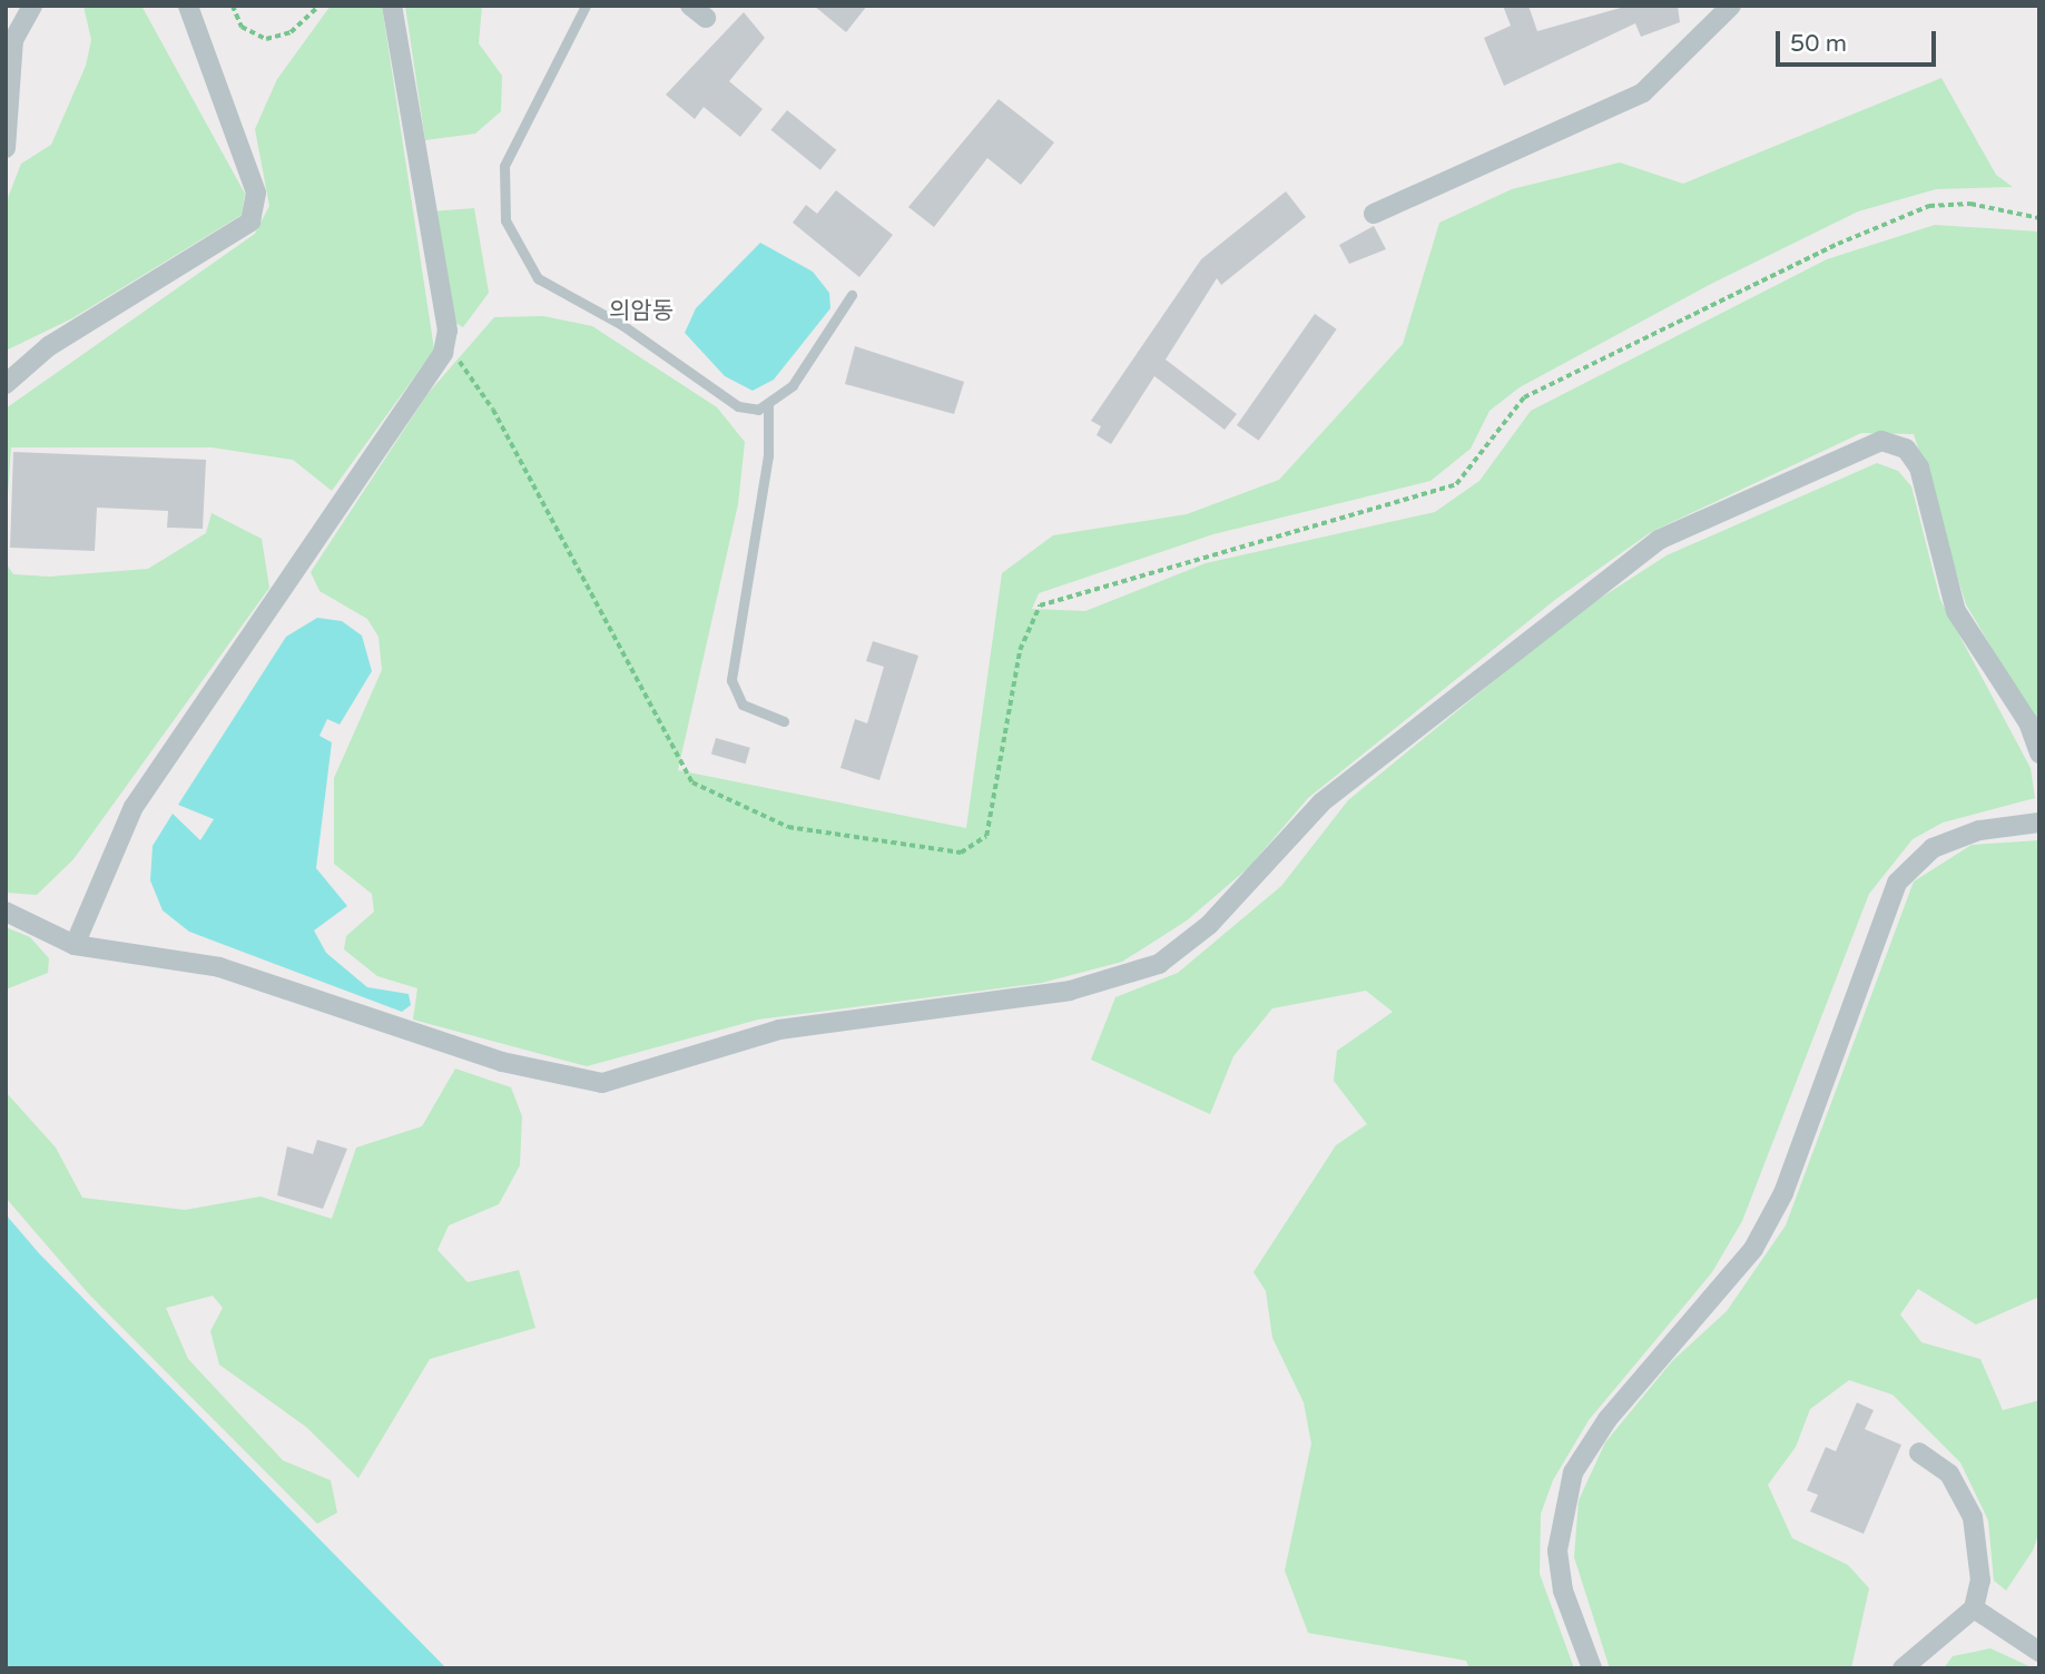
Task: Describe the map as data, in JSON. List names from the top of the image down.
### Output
{
  "districts": ["의암동"],
  "scale_bar": "50 m"
}
